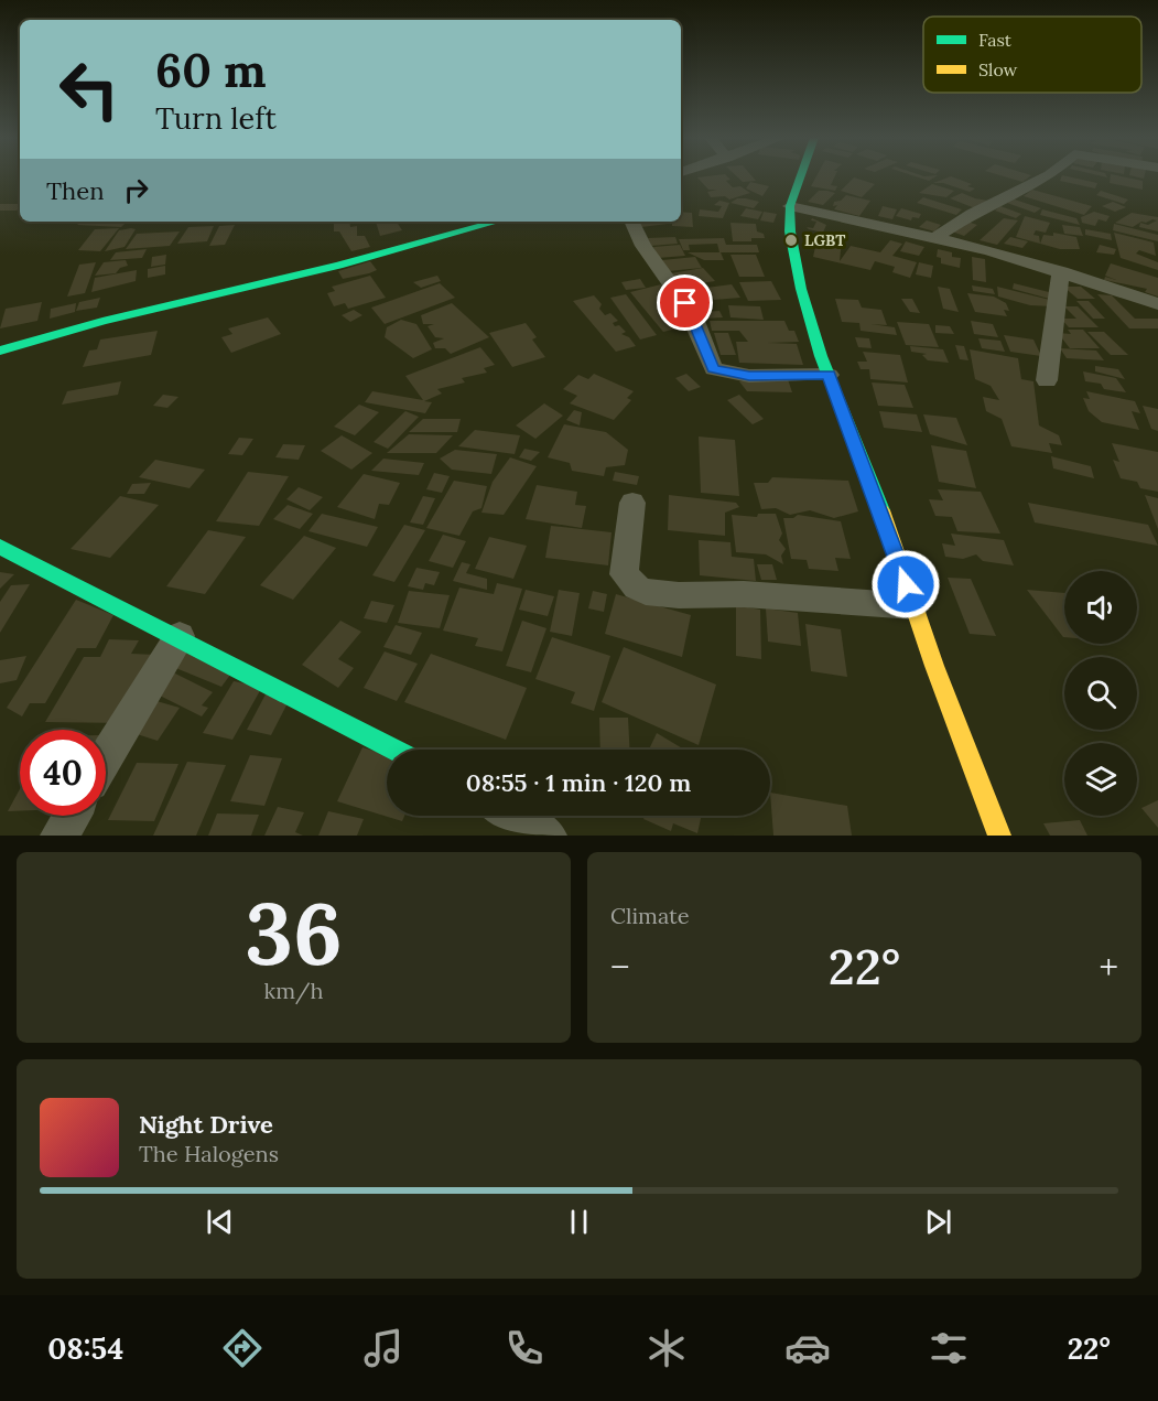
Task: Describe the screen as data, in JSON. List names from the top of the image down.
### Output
{
  "places": ["LGBT"],
  "legend": ["Fast", "Slow"],
  "page": {
    "turn": ["60 m", "Turn left"],
    "then": "Then",
    "limit": "40",
    "trip": "08:55 · 1 min · 120 m",
    "tile": [
      ["36", "km/h"],
      "Climate"
    ],
    "heat": ["−", "22°", "+"],
    "song": ["Night Drive", "The Halogens"],
    "tabs": ["08:54", "22°"]
  }
}
